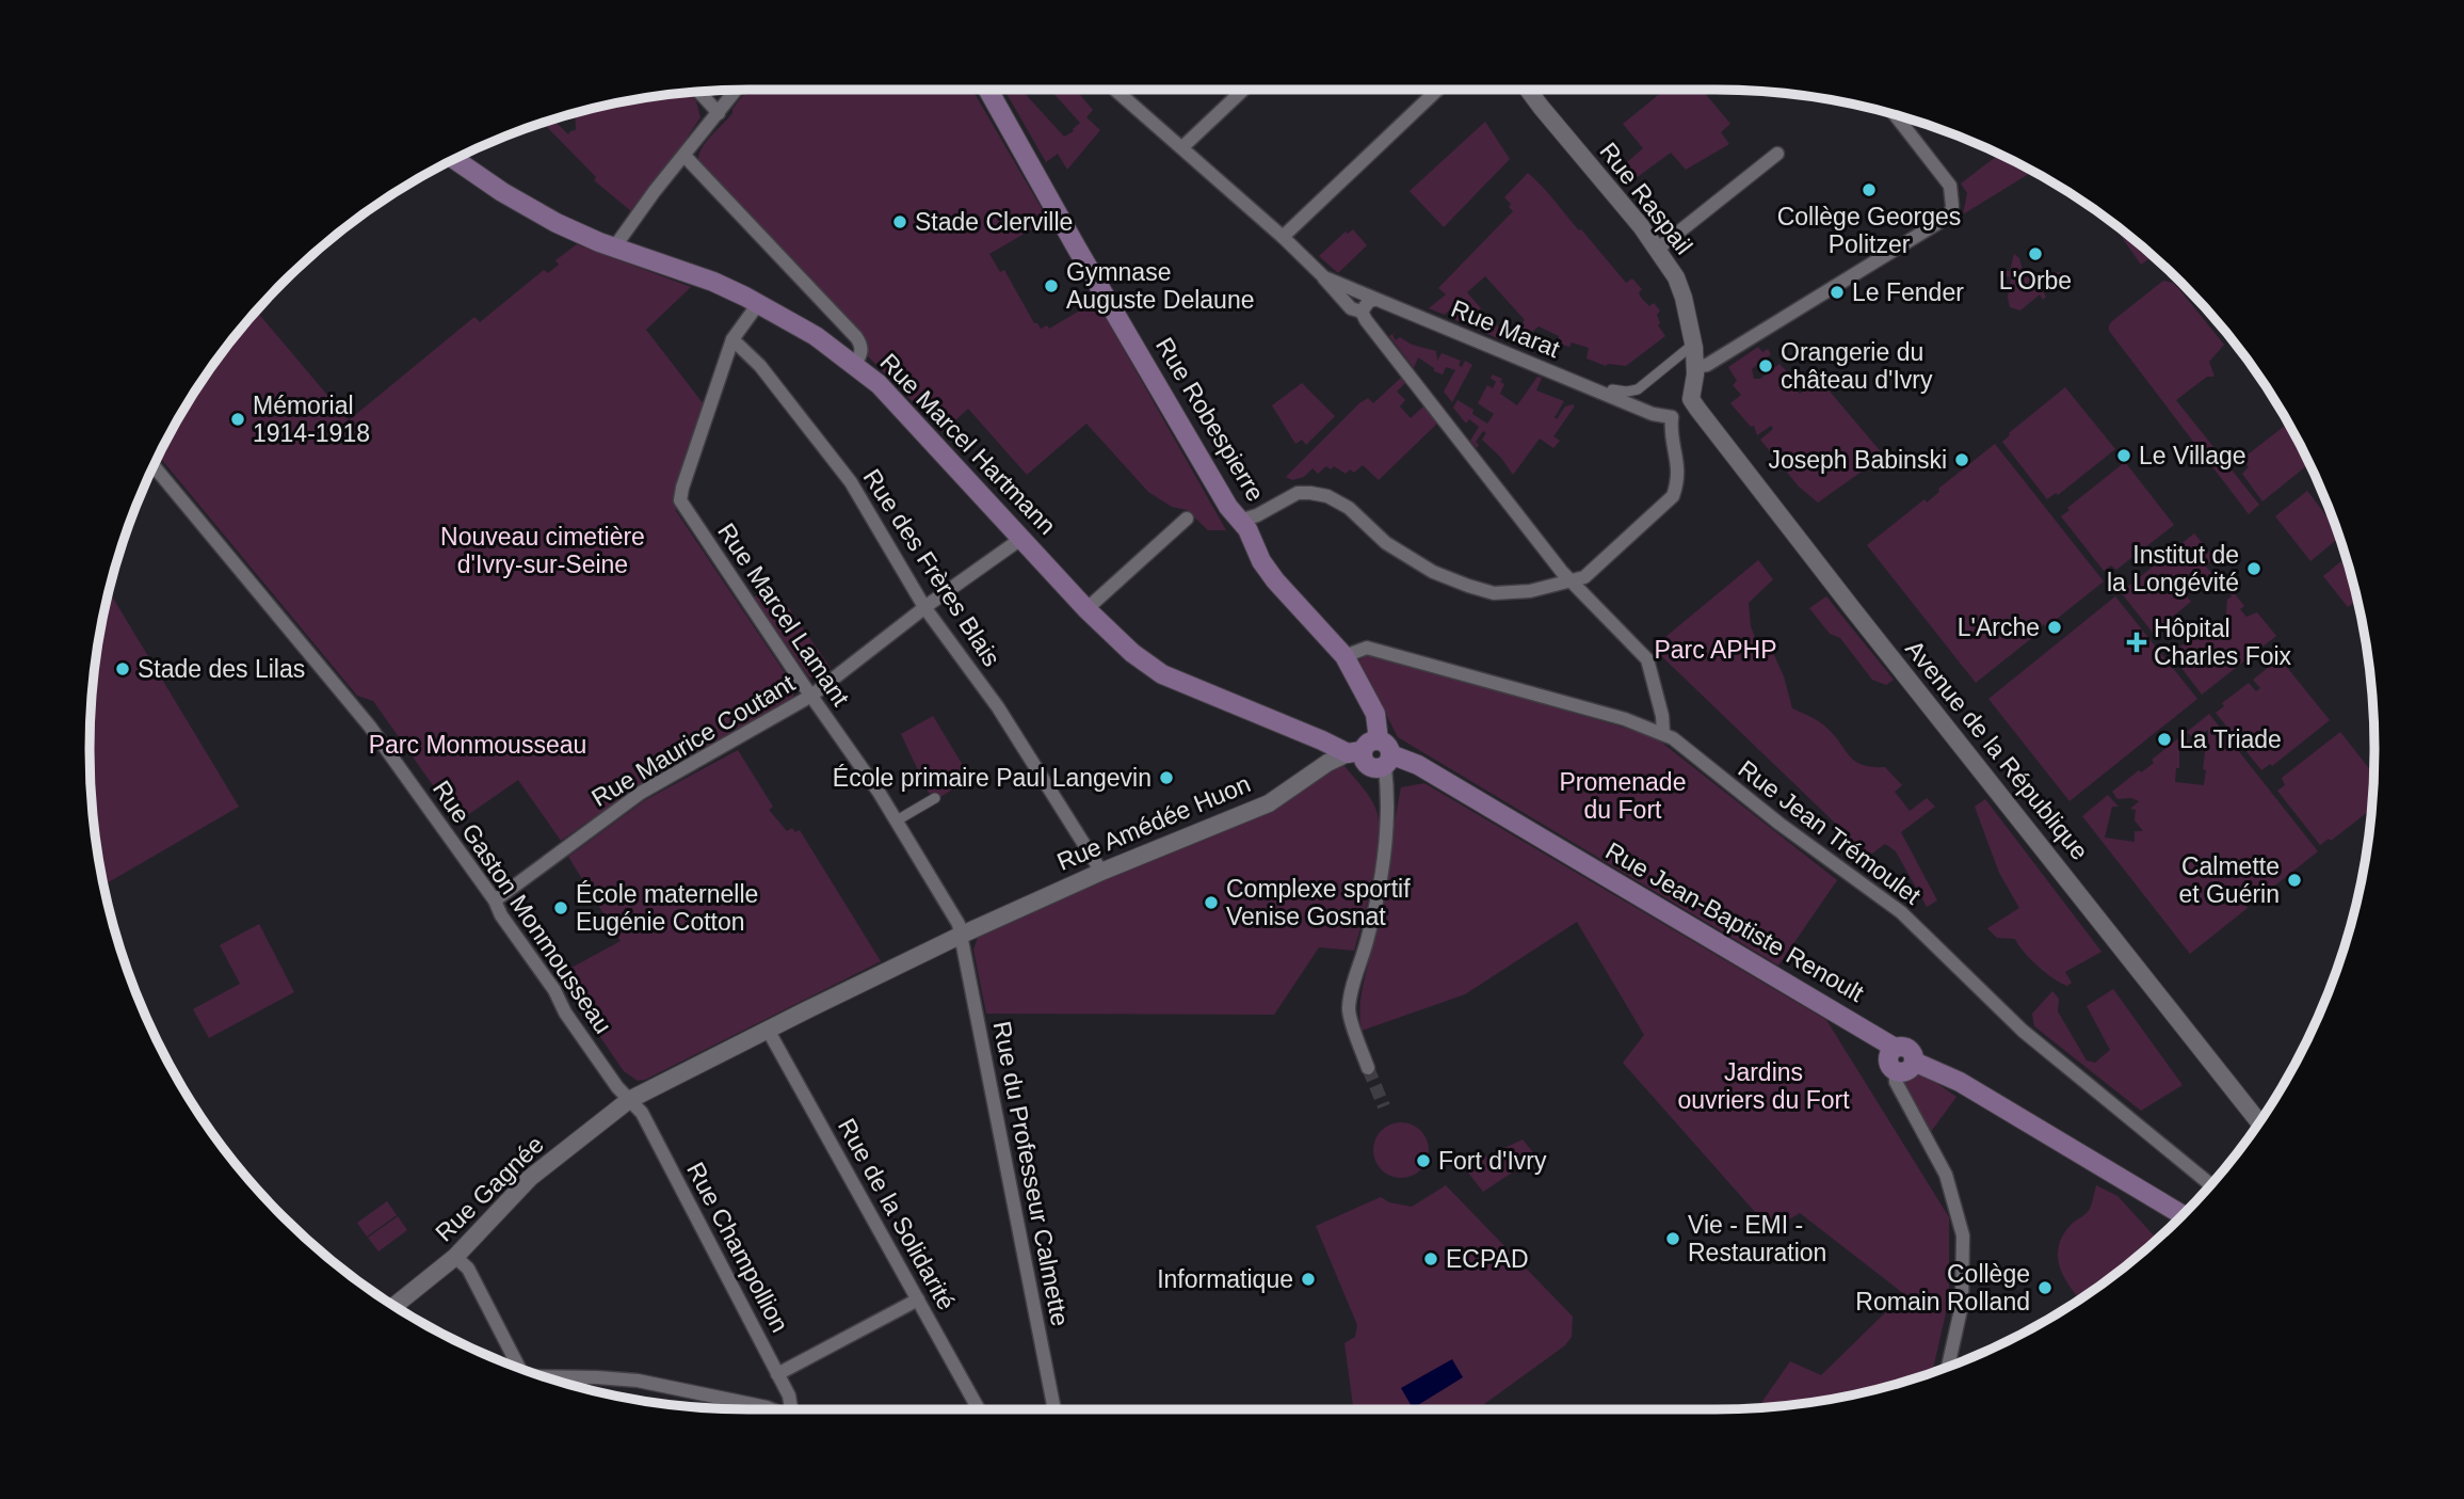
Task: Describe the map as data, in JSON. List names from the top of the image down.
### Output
{
  "streets": {
    "main road": ["Rue Robespierre", "Rue Marcel Hartmann", "Rue Jean-Baptiste Renoult"],
    "street": [
      "Rue Raspail",
      "Rue Marat",
      "Rue des Frères Blais",
      "Rue Marcel Lamant",
      "Rue Maurice Coutant",
      "Avenue de la République",
      "Rue Amédée Huon",
      "Rue Jean Trémoulet",
      "Rue Gaston Monmousseau",
      "Rue du Professeur Calmette",
      "Rue Gagnée",
      "Rue de la Solidarité",
      "Rue Champollion"
    ]
  },
  "crossings": [
    ["Rue Raspail", "Avenue de la République"],
    ["Rue Marat", "Rue Jean Trémoulet"],
    ["Rue Robespierre", "Rue Jean Trémoulet"],
    ["Rue Robespierre", "Rue Jean-Baptiste Renoult"],
    ["Rue Marcel Hartmann", "Rue Marcel Lamant"],
    ["Rue Marcel Hartmann", "Rue Maurice Coutant"],
    ["Rue Marcel Hartmann", "Rue Amédée Huon"],
    ["Rue Marcel Hartmann", "Rue Jean-Baptiste Renoult"],
    ["Rue des Frères Blais", "Rue Marcel Lamant"],
    ["Rue des Frères Blais", "Rue Maurice Coutant"],
    ["Rue des Frères Blais", "Rue Amédée Huon"],
    ["Rue Marcel Lamant", "Rue Maurice Coutant"],
    ["Rue Marcel Lamant", "Rue Amédée Huon"],
    ["Rue Marcel Lamant", "Rue du Professeur Calmette"],
    ["Rue Maurice Coutant", "Rue Gaston Monmousseau"],
    ["Rue Amédée Huon", "Rue Jean-Baptiste Renoult"],
    ["Rue Amédée Huon", "Rue du Professeur Calmette"],
    ["Rue Amédée Huon", "Rue Gagnée"],
    ["Rue Amédée Huon", "Rue de la Solidarité"],
    ["Rue Gaston Monmousseau", "Rue Gagnée"],
    ["Rue Gaston Monmousseau", "Rue Champollion"],
    ["Rue Gagnée", "Rue de la Solidarité"],
    ["Rue Gagnée", "Rue Champollion"]
  ],
  "parks": [
    "Nouveau cimetière d'Ivry-sur-Seine",
    "Parc APHP",
    "Parc Monmousseau",
    "Promenade du Fort",
    "Jardins ouvriers du Fort"
  ],
  "places": {
    "other": [
      "Collège Georges Politzer",
      "Stade Clerville",
      "L'Orbe",
      "Gymnase Auguste Delaune",
      "Le Fender",
      "Orangerie du château d'Ivry",
      "Mémorial 1914-1918",
      "Le Village",
      "Joseph Babinski",
      "Institut de la Longévité",
      "L'Arche",
      "Stade des Lilas",
      "La Triade",
      "École primaire Paul Langevin",
      "Calmette et Guérin",
      "Complexe sportif Venise Gosnat",
      "École maternelle Eugénie Cotton",
      "Fort d'Ivry",
      "Vie - EMI - Restauration",
      "ECPAD",
      "Informatique",
      "Collège Romain Rolland"
    ],
    "health": ["Hôpital Charles Foix"]
  }
}
